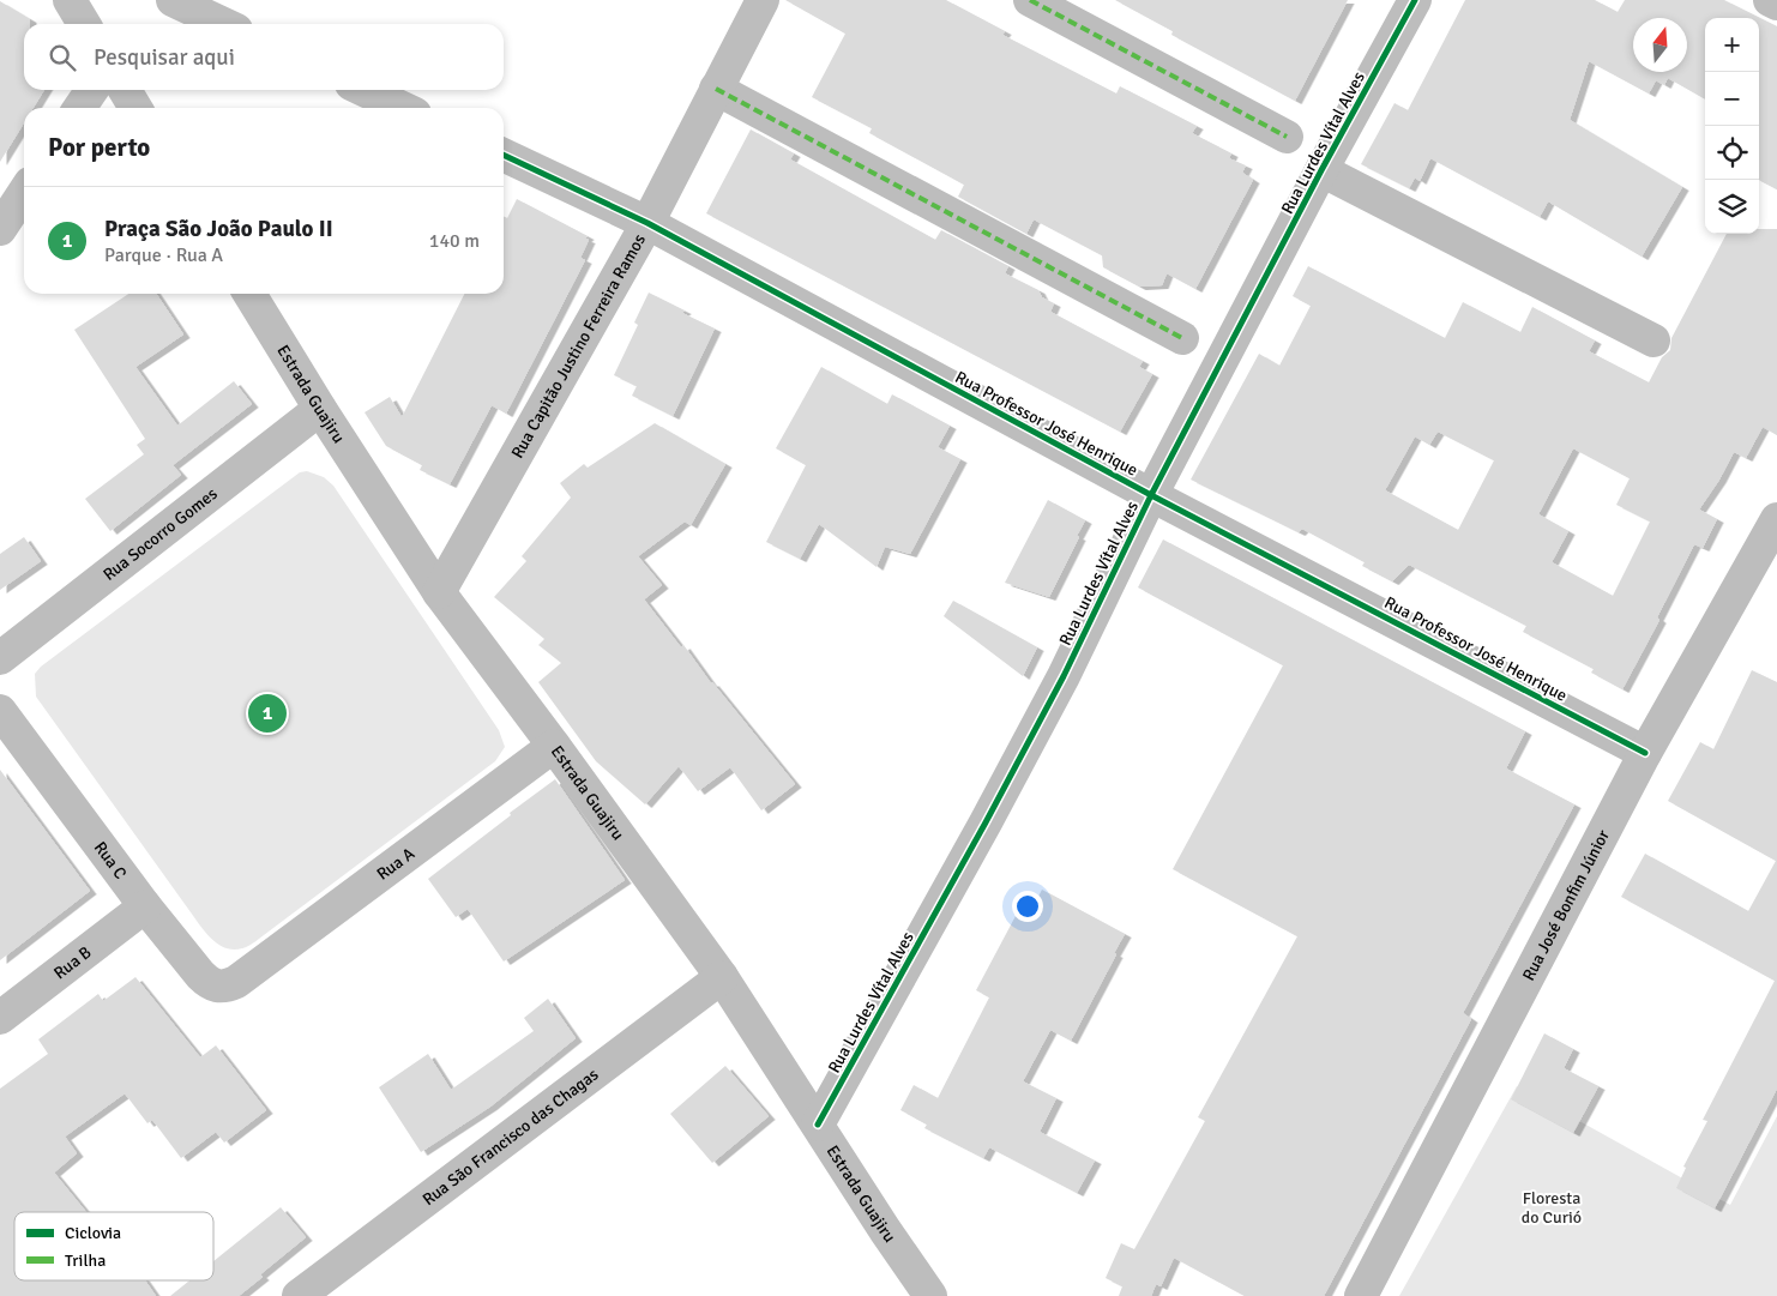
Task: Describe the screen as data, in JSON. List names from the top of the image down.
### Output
{
  "streets": {
    "street": [
      "Rua Lurdes Vítal Alves",
      "Rua Capitão Justino Ferreira Ramos",
      "Estrada Guajiru",
      "Rua Professor José Henrique",
      "Rua Socorro Gomes",
      "Rua C",
      "Rua A",
      "Rua José Bonfim Júnior",
      "Rua B",
      "Rua São Francisco das Chagas"
    ]
  },
  "crossings": [
    ["Rua Lurdes Vítal Alves", "Estrada Guajiru"],
    ["Rua Lurdes Vítal Alves", "Rua Professor José Henrique"],
    ["Rua Capitão Justino Ferreira Ramos", "Estrada Guajiru"],
    ["Rua Capitão Justino Ferreira Ramos", "Rua Professor José Henrique"],
    ["Estrada Guajiru", "Rua Socorro Gomes"],
    ["Estrada Guajiru", "Rua A"],
    ["Estrada Guajiru", "Rua São Francisco das Chagas"],
    ["Rua Professor José Henrique", "Rua José Bonfim Júnior"],
    ["Rua C", "Rua A"],
    ["Rua C", "Rua B"]
  ],
  "parks": ["Floresta do Curió"],
  "legend": ["Ciclovia", "Trilha"],
  "north": "top",
  "page": {
    "map_buttons": ["+", "−"],
    "search": "Pesquisar aqui",
    "heading": "Por perto",
    "list": [
      {
        "mark": "1",
        "name": "Praça São João Paulo II",
        "note": "Parque · Rua A",
        "value": "140 m"
      }
    ],
    "pins": "1"
  }
}
